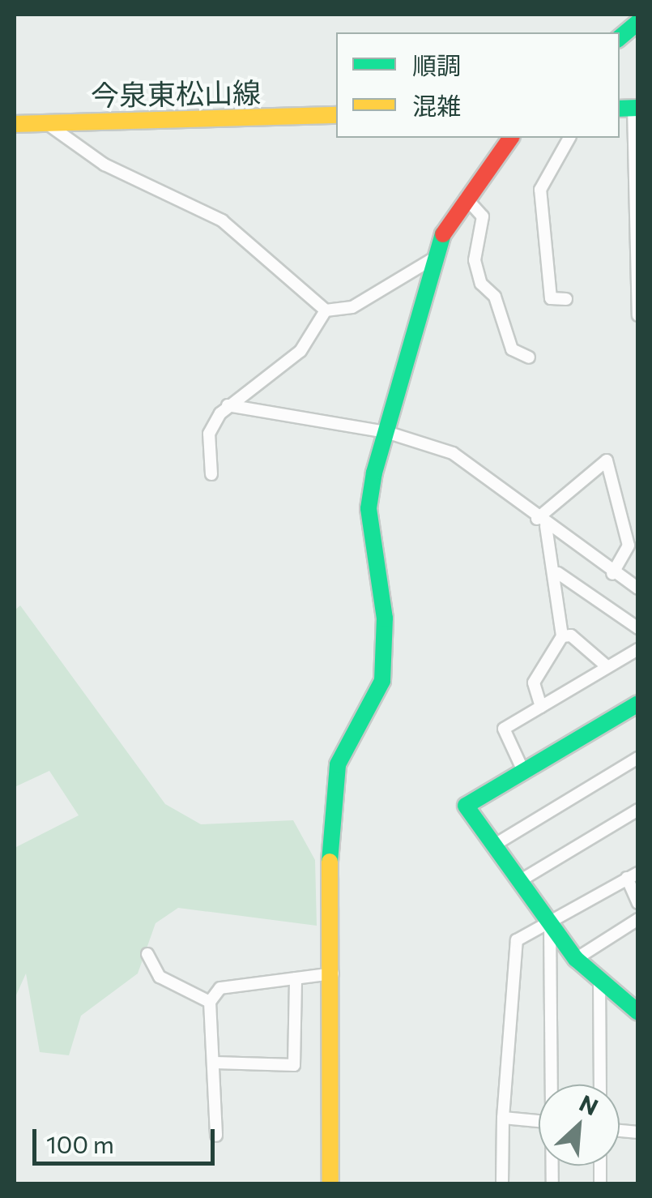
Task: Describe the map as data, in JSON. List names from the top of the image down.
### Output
{
  "streets": {
    "street": ["今泉東松山線"]
  },
  "legend": ["順調", "混雑"],
  "scale_bar": "100 m",
  "north": "top right"
}
